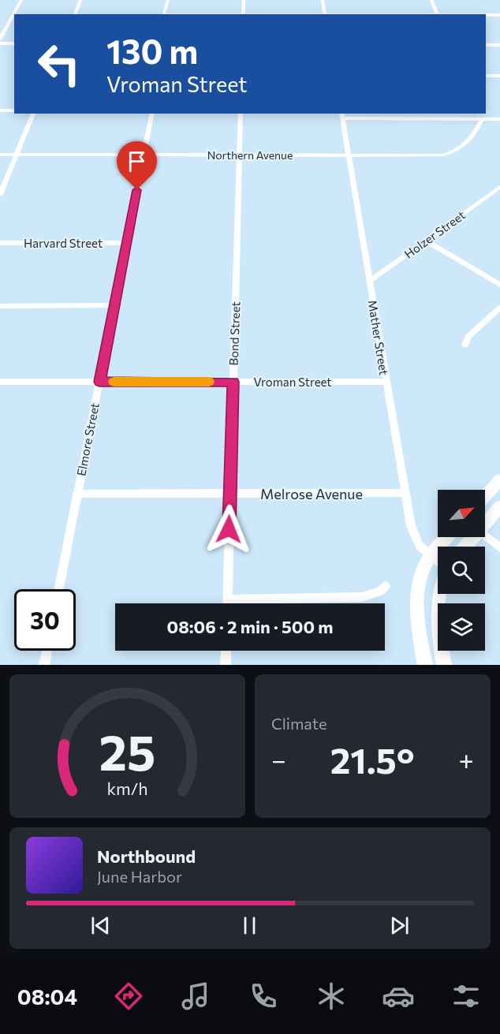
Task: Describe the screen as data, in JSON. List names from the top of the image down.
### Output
{
  "streets": {
    "main road": ["Mather Street"],
    "street": [
      "Northern Avenue",
      "Holzer Street",
      "Harvard Street",
      "Bond Street",
      "Vroman Street",
      "Elmore Street",
      "Melrose Avenue"
    ]
  },
  "crossings": [
    ["Northern Avenue", "Bond Street"],
    ["Northern Avenue", "Mather Street"],
    ["Northern Avenue", "Elmore Street"],
    ["Holzer Street", "Mather Street"],
    ["Harvard Street", "Elmore Street"],
    ["Bond Street", "Vroman Street"],
    ["Bond Street", "Melrose Avenue"],
    ["Mather Street", "Vroman Street"],
    ["Mather Street", "Melrose Avenue"],
    ["Vroman Street", "Elmore Street"],
    ["Elmore Street", "Melrose Avenue"]
  ],
  "north": "top right",
  "page": {
    "turn": ["130 m", "Vroman Street"],
    "limit": "30",
    "trip": "08:06 · 2 min · 500 m",
    "tile": "Climate",
    "heat": ["−", "21.5°", "+"],
    "song": ["Northbound", "June Harbor"],
    "tabs": "08:04",
    "gauge": ["25", "km/h"]
  }
}
